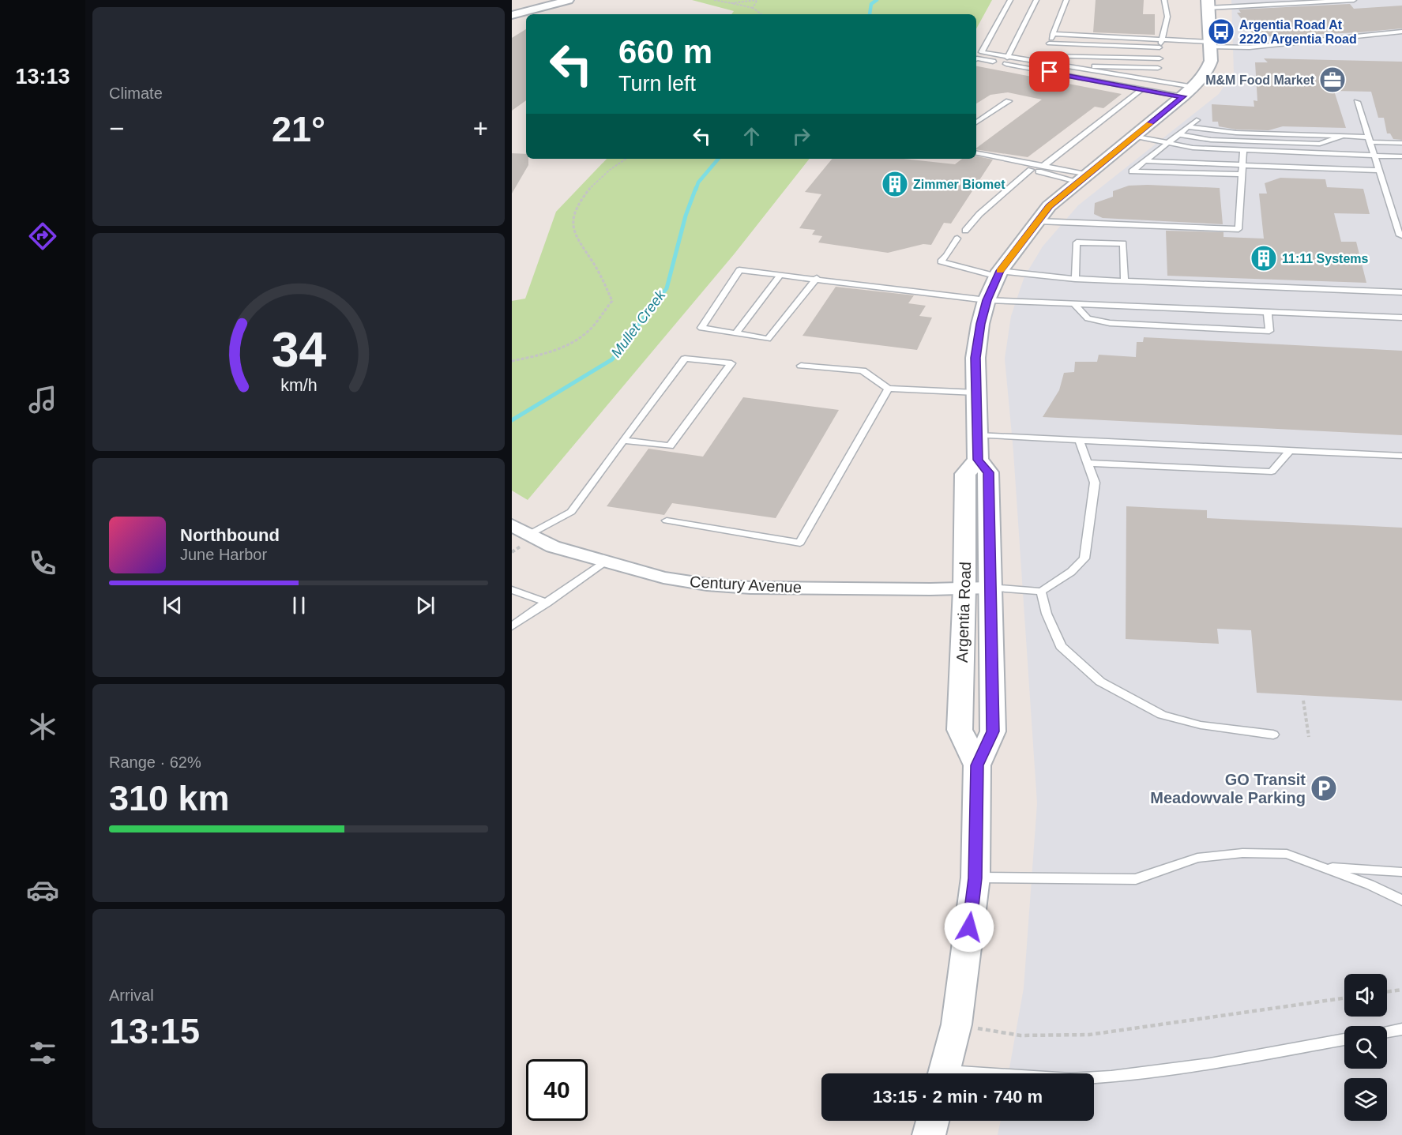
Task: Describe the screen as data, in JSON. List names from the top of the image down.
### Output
{
  "streets": {
    "street": ["Century Avenue", "Argentia Road"]
  },
  "crossings": [
    ["Century Avenue", "Argentia Road"]
  ],
  "water": ["Mullet Creek"],
  "places": {
    "bus stop": ["Argentia Road At 2220 Argentia Road"],
    "office": ["M&M Food Market"],
    "building": ["Zimmer Biomet", "11:11 Systems"],
    "parking": ["GO Transit Meadowvale Parking"]
  },
  "page": {
    "tabs": "13:13",
    "tile": [
      "Climate",
      ["Range · 62%", "310 km"],
      ["Arrival", "13:15"]
    ],
    "turn": ["660 m", "Turn left"],
    "heat": ["−", "21°", "+"],
    "song": ["Northbound", "June Harbor"],
    "limit": "40",
    "trip": "13:15 · 2 min · 740 m",
    "gauge": ["34", "km/h"]
  }
}
